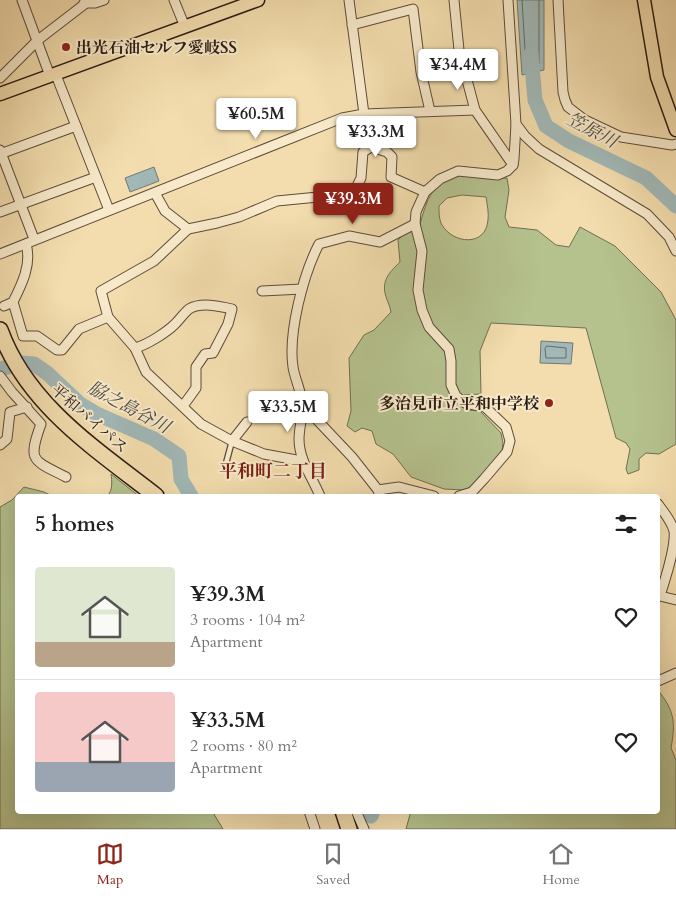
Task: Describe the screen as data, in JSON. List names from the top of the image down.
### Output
{
  "streets": {
    "highway": ["平和バイパス"]
  },
  "districts": ["平和町二丁目"],
  "water": ["笠原川", "脇之島谷川"],
  "places": ["出光石油セルフ愛岐SS", "多治見市立平和中学校"],
  "page": {
    "price": [
      "¥34.4M",
      "¥60.5M",
      "¥33.3M",
      "¥39.3M",
      "¥33.5M"
    ],
    "heading": "5 homes",
    "list": [
      {
        "name": "¥39.3M",
        "note": "3 rooms · 104 m² · Apartment"
      },
      {
        "name": "¥33.5M",
        "note": "2 rooms · 80 m² · Apartment"
      }
    ],
    "tabs": ["Map", "Saved", "Home"]
  }
}
